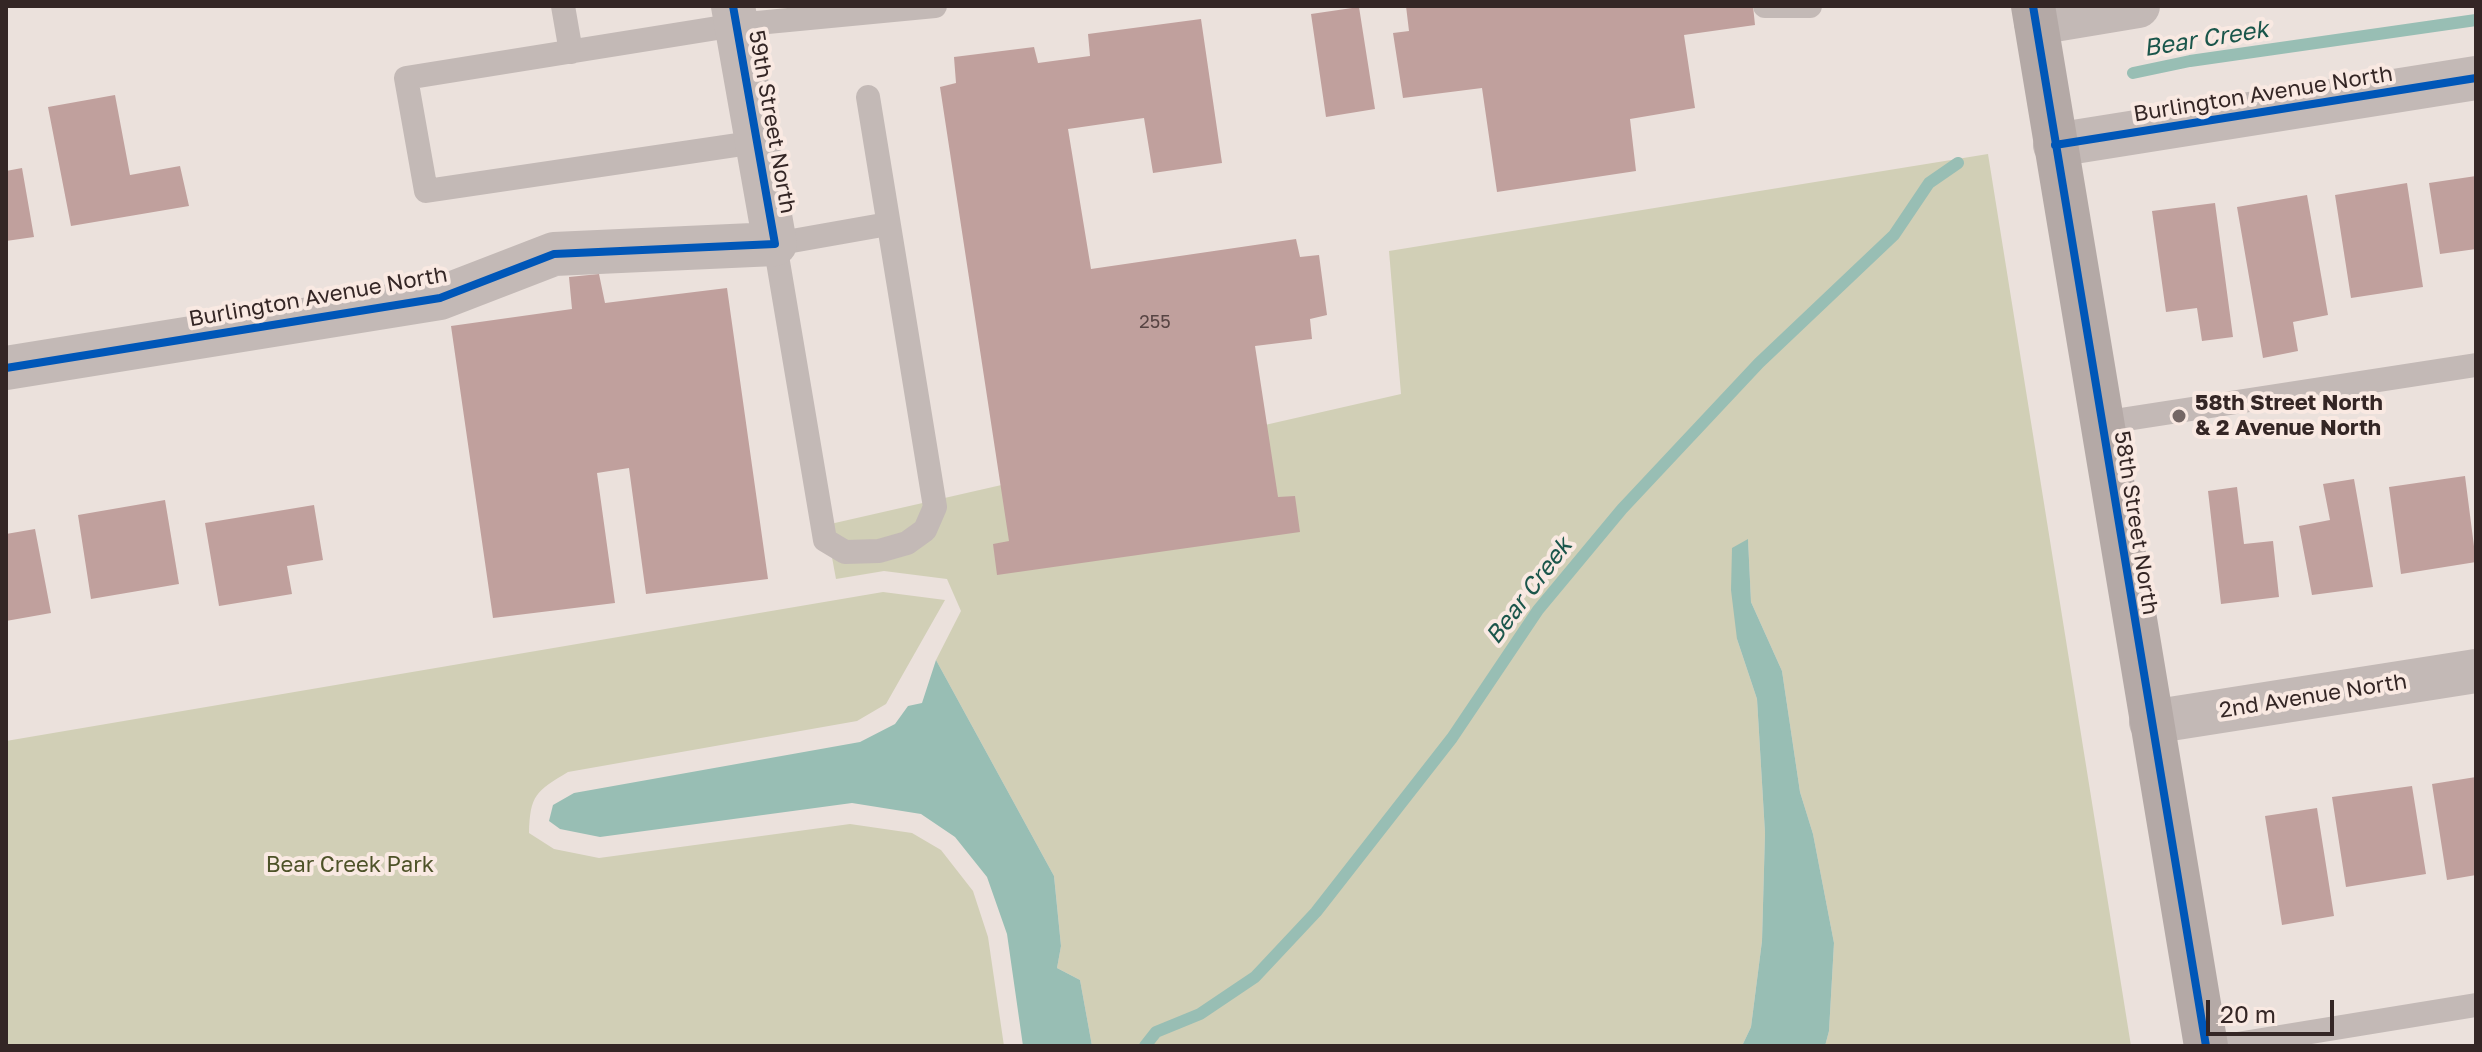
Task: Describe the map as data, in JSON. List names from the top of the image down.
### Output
{
  "streets": {
    "street": [
      "Burlington Avenue North",
      "59th Street North",
      "58th Street North",
      "2nd Avenue North"
    ]
  },
  "crossings": [
    ["Burlington Avenue North", "59th Street North"],
    ["Burlington Avenue North", "58th Street North"],
    ["58th Street North", "2nd Avenue North"]
  ],
  "water": ["Bear Creek"],
  "parks": ["Bear Creek Park"],
  "places": ["58th Street North & 2 Avenue North"],
  "house_numbers": ["255"],
  "scale_bar": "20 m"
}
